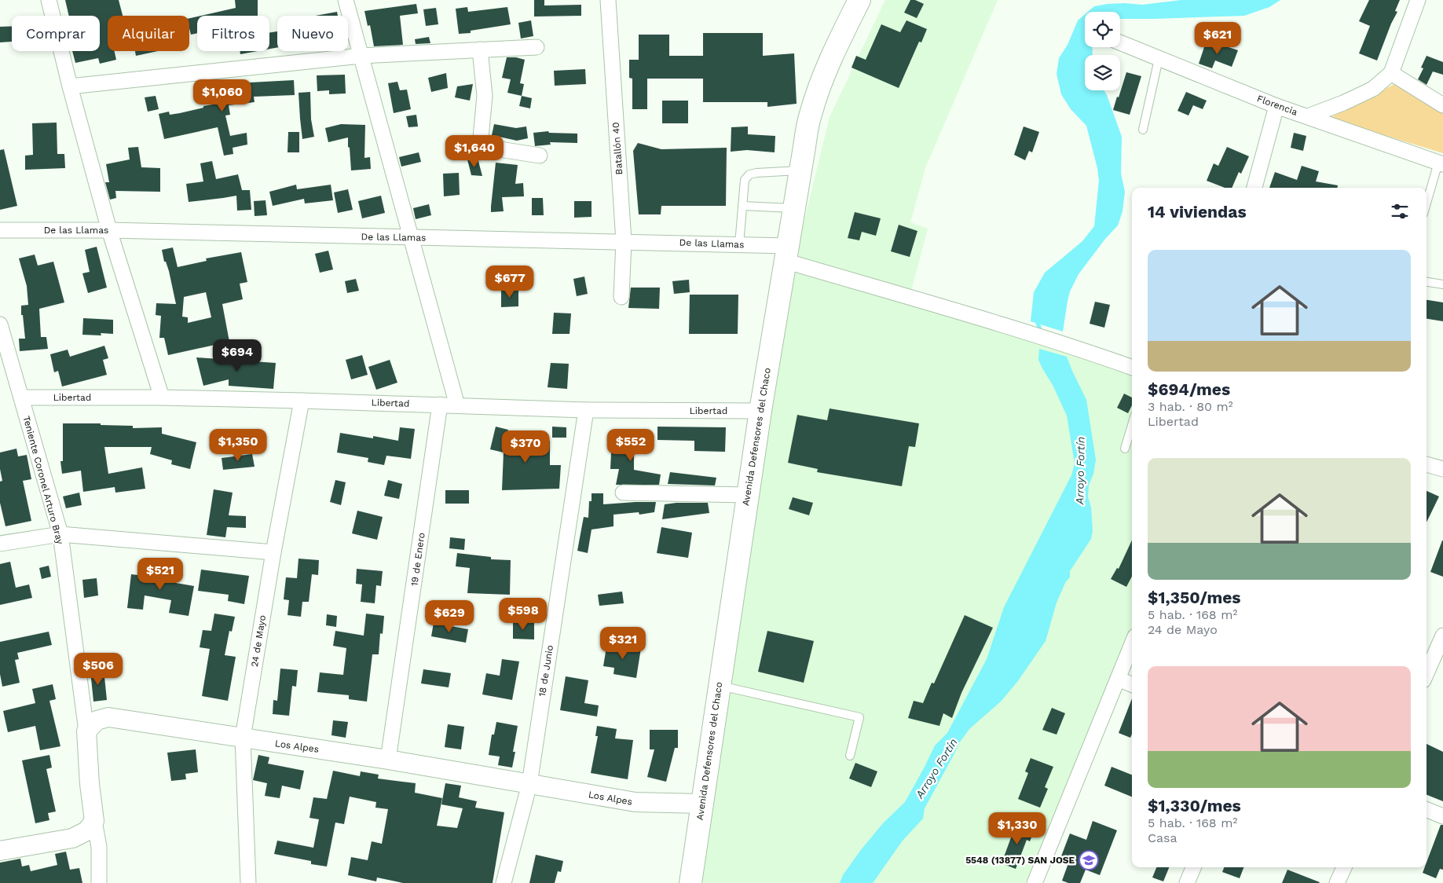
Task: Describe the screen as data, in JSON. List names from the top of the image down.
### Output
{
  "streets": {
    "main road": ["Avenida Defensores del Chaco"],
    "street": [
      "Florencia",
      "Batallón 40",
      "De las Llamas",
      "Libertad",
      "Teniente Coronel Arturo Bray",
      "19 de Enero",
      "24 de Mayo",
      "18 de Junio",
      "Los Alpes"
    ]
  },
  "crossings": [
    ["Batallón 40", "De las Llamas"],
    ["De las Llamas", "Avenida Defensores del Chaco"],
    ["Libertad", "Avenida Defensores del Chaco"],
    ["Libertad", "Teniente Coronel Arturo Bray"],
    ["Libertad", "19 de Enero"],
    ["Libertad", "24 de Mayo"],
    ["Libertad", "18 de Junio"],
    ["Avenida Defensores del Chaco", "Los Alpes"],
    ["Teniente Coronel Arturo Bray", "Los Alpes"],
    ["19 de Enero", "Los Alpes"],
    ["24 de Mayo", "Los Alpes"],
    ["18 de Junio", "Los Alpes"]
  ],
  "water": ["Arroyo Fortín"],
  "places": {
    "school or university": ["5548 (13877) SAN JOSE"]
  },
  "page": {
    "chip": [
      "Comprar",
      "Alquilar",
      "Filtros",
      "Nuevo"
    ],
    "price": [
      "$621",
      "$1,060",
      "$1,640",
      "$677",
      "$694",
      "$1,350",
      "$552",
      "$370",
      "$521",
      "$598",
      "$629",
      "$321",
      "$506",
      "$1,330"
    ],
    "heading": "14 viviendas",
    "list": [
      {
        "name": "$694/mes",
        "note": "3 hab. · 80 m² · Libertad"
      },
      {
        "name": "$1,350/mes",
        "note": "5 hab. · 168 m² · 24 de Mayo"
      },
      {
        "name": "$1,330/mes",
        "note": "5 hab. · 168 m² · Casa"
      }
    ]
  }
}
